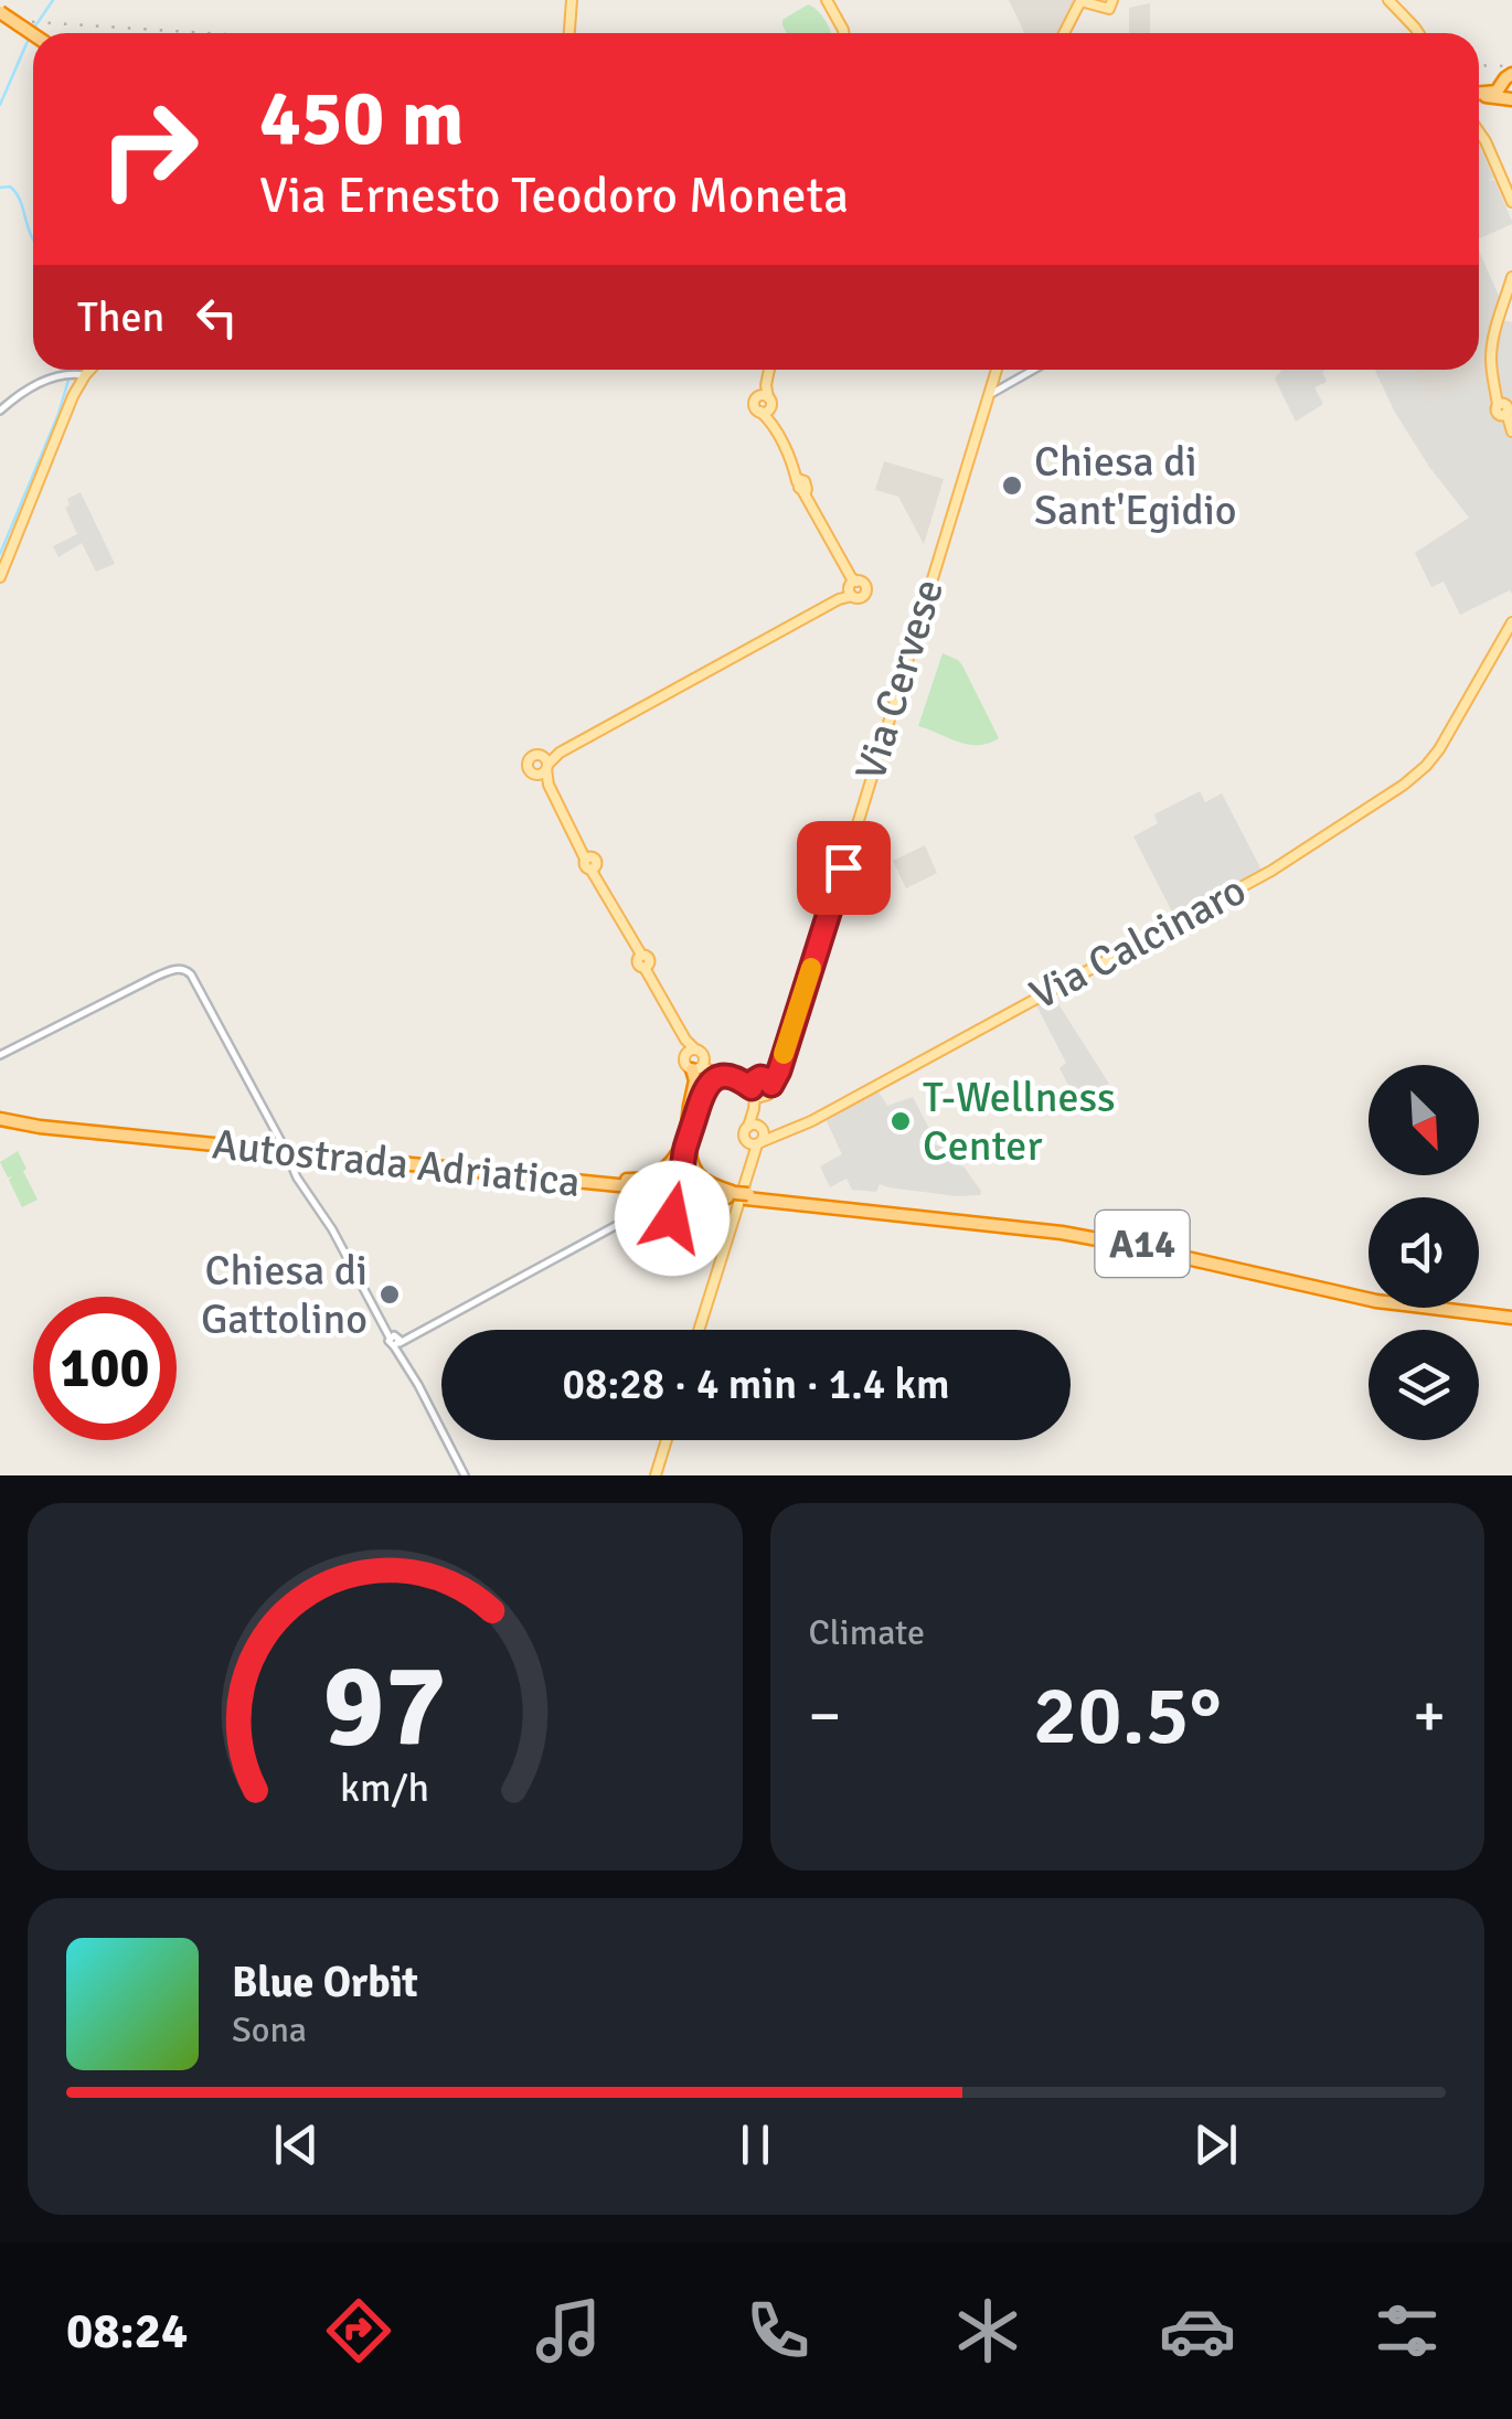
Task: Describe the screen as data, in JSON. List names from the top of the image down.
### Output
{
  "streets": {
    "highway": ["Autostrada Adriatica", "A14"],
    "main road": ["Via Cervese", "Via Calcinaro"]
  },
  "places": ["Chiesa di Sant'Egidio", "T-Wellness Center", "Chiesa di Gattolino"],
  "north": "bottom right",
  "page": {
    "turn": ["450 m", "Via Ernesto Teodoro Moneta"],
    "then": "Then",
    "limit": "100",
    "trip": "08:28 · 4 min · 1.4 km",
    "tile": "Climate",
    "heat": ["−", "20.5°", "+"],
    "song": ["Blue Orbit", "Sona"],
    "tabs": "08:24",
    "gauge": ["97", "km/h"]
  }
}
